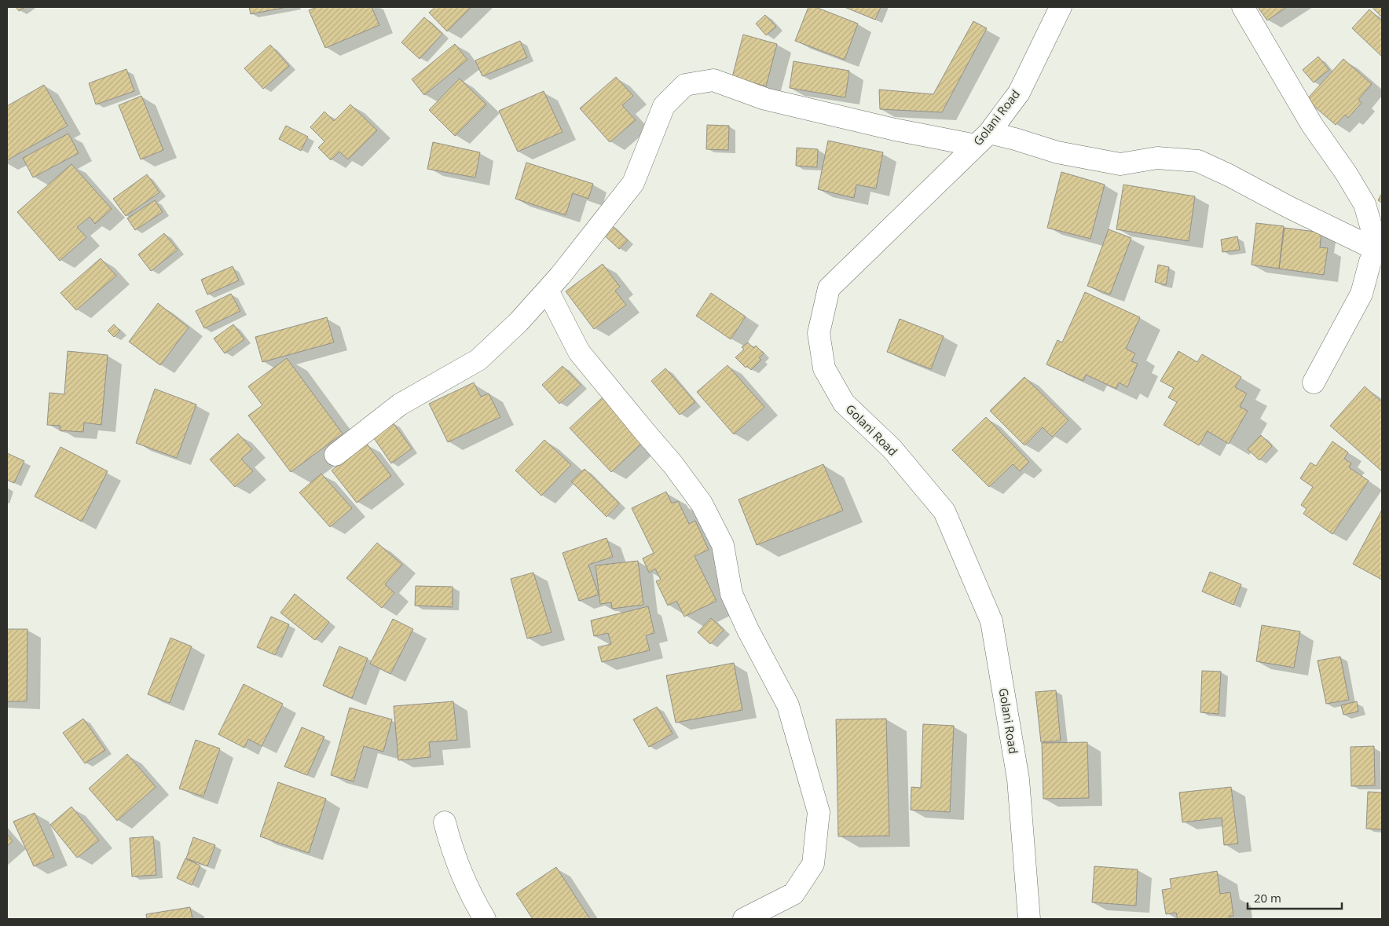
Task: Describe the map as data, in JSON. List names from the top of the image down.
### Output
{
  "streets": {
    "street": ["Golani Road"]
  },
  "scale_bar": "20 m"
}
